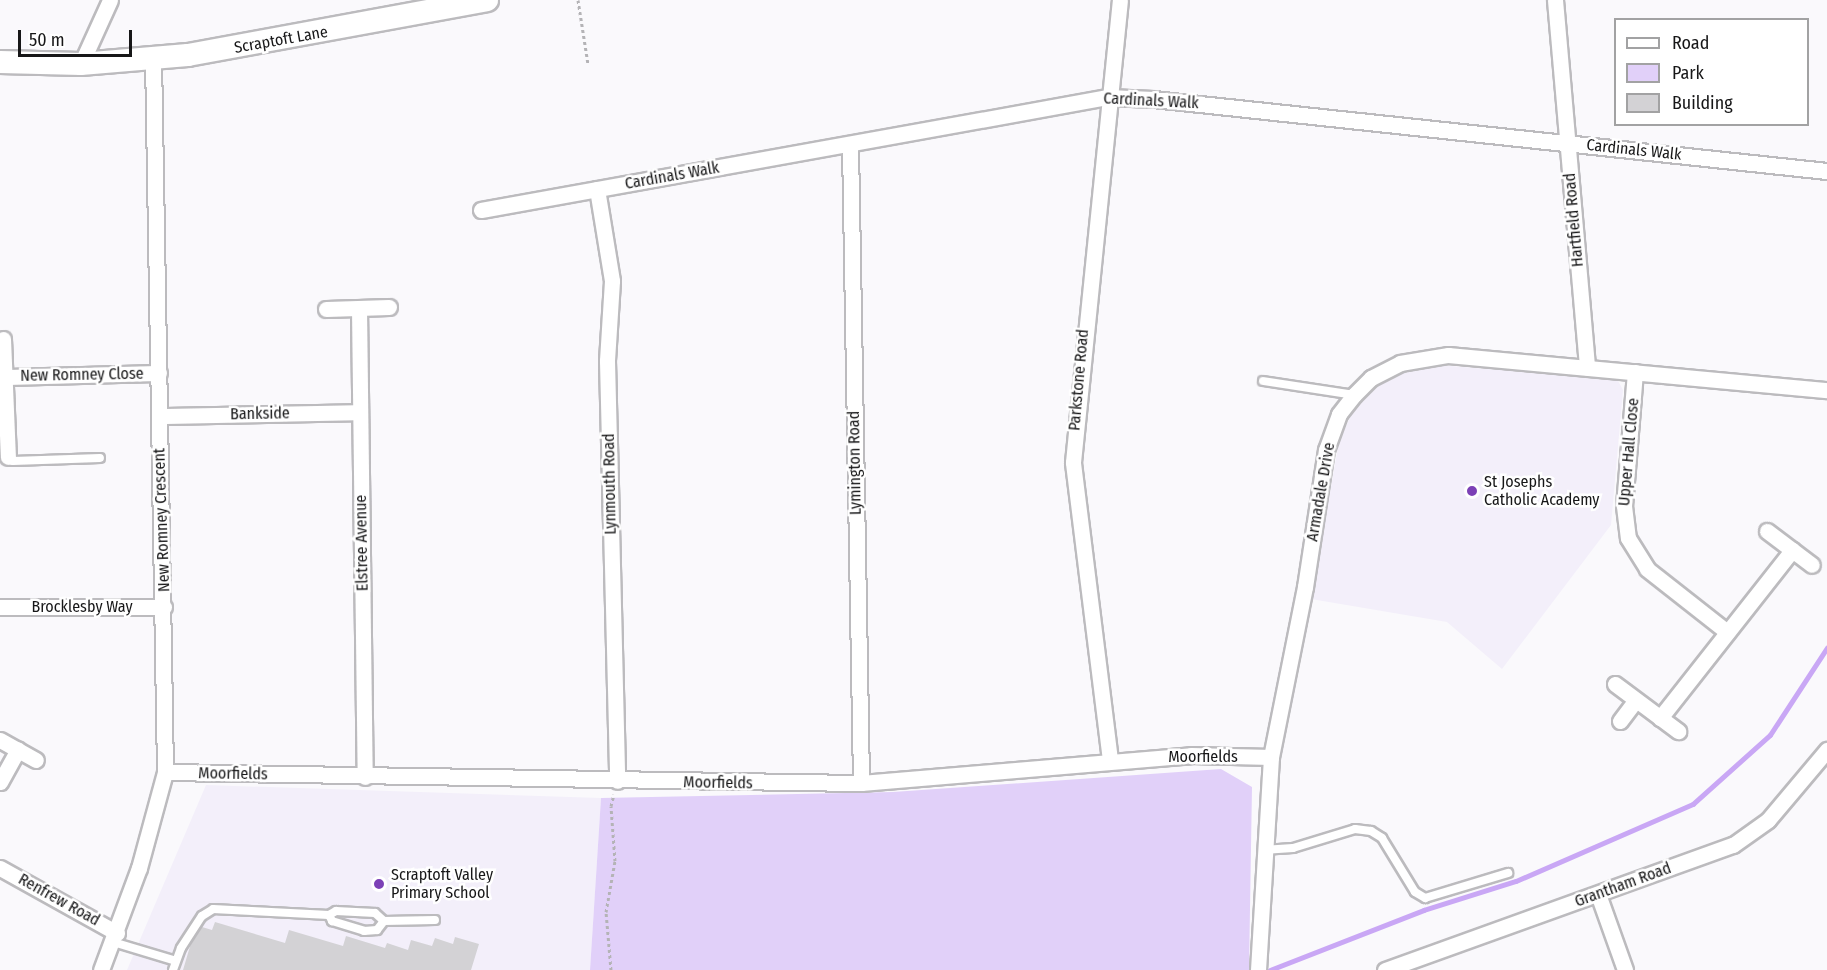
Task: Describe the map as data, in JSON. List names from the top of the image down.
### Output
{
  "streets": {
    "street": [
      "Scraptoft Lane",
      "Cardinals Walk",
      "Hartfield Road",
      "New Romney Close",
      "Parkstone Road",
      "Bankside",
      "Upper Hall Close",
      "Lymington Road",
      "Lynmouth Road",
      "Armadale Drive",
      "New Romney Crescent",
      "Elstree Avenue",
      "Brocklesby Way",
      "Moorfields",
      "Grantham Road",
      "Renfrew Road"
    ]
  },
  "crossings": [
    ["Scraptoft Lane", "New Romney Crescent"],
    ["Cardinals Walk", "Hartfield Road"],
    ["Cardinals Walk", "Parkstone Road"],
    ["Cardinals Walk", "Lymington Road"],
    ["Cardinals Walk", "Lynmouth Road"],
    ["Hartfield Road", "Armadale Drive"],
    ["New Romney Close", "New Romney Crescent"],
    ["Parkstone Road", "Moorfields"],
    ["Bankside", "New Romney Crescent"],
    ["Bankside", "Elstree Avenue"],
    ["Upper Hall Close", "Armadale Drive"],
    ["Lymington Road", "Moorfields"],
    ["Lynmouth Road", "Moorfields"],
    ["Armadale Drive", "Moorfields"],
    ["New Romney Crescent", "Brocklesby Way"],
    ["New Romney Crescent", "Moorfields"],
    ["New Romney Crescent", "Renfrew Road"],
    ["Elstree Avenue", "Moorfields"]
  ],
  "places": ["St Josephs Catholic Academy", "Scraptoft Valley Primary School"],
  "legend": ["Road", "Park", "Building"],
  "scale_bar": "50 m"
}
